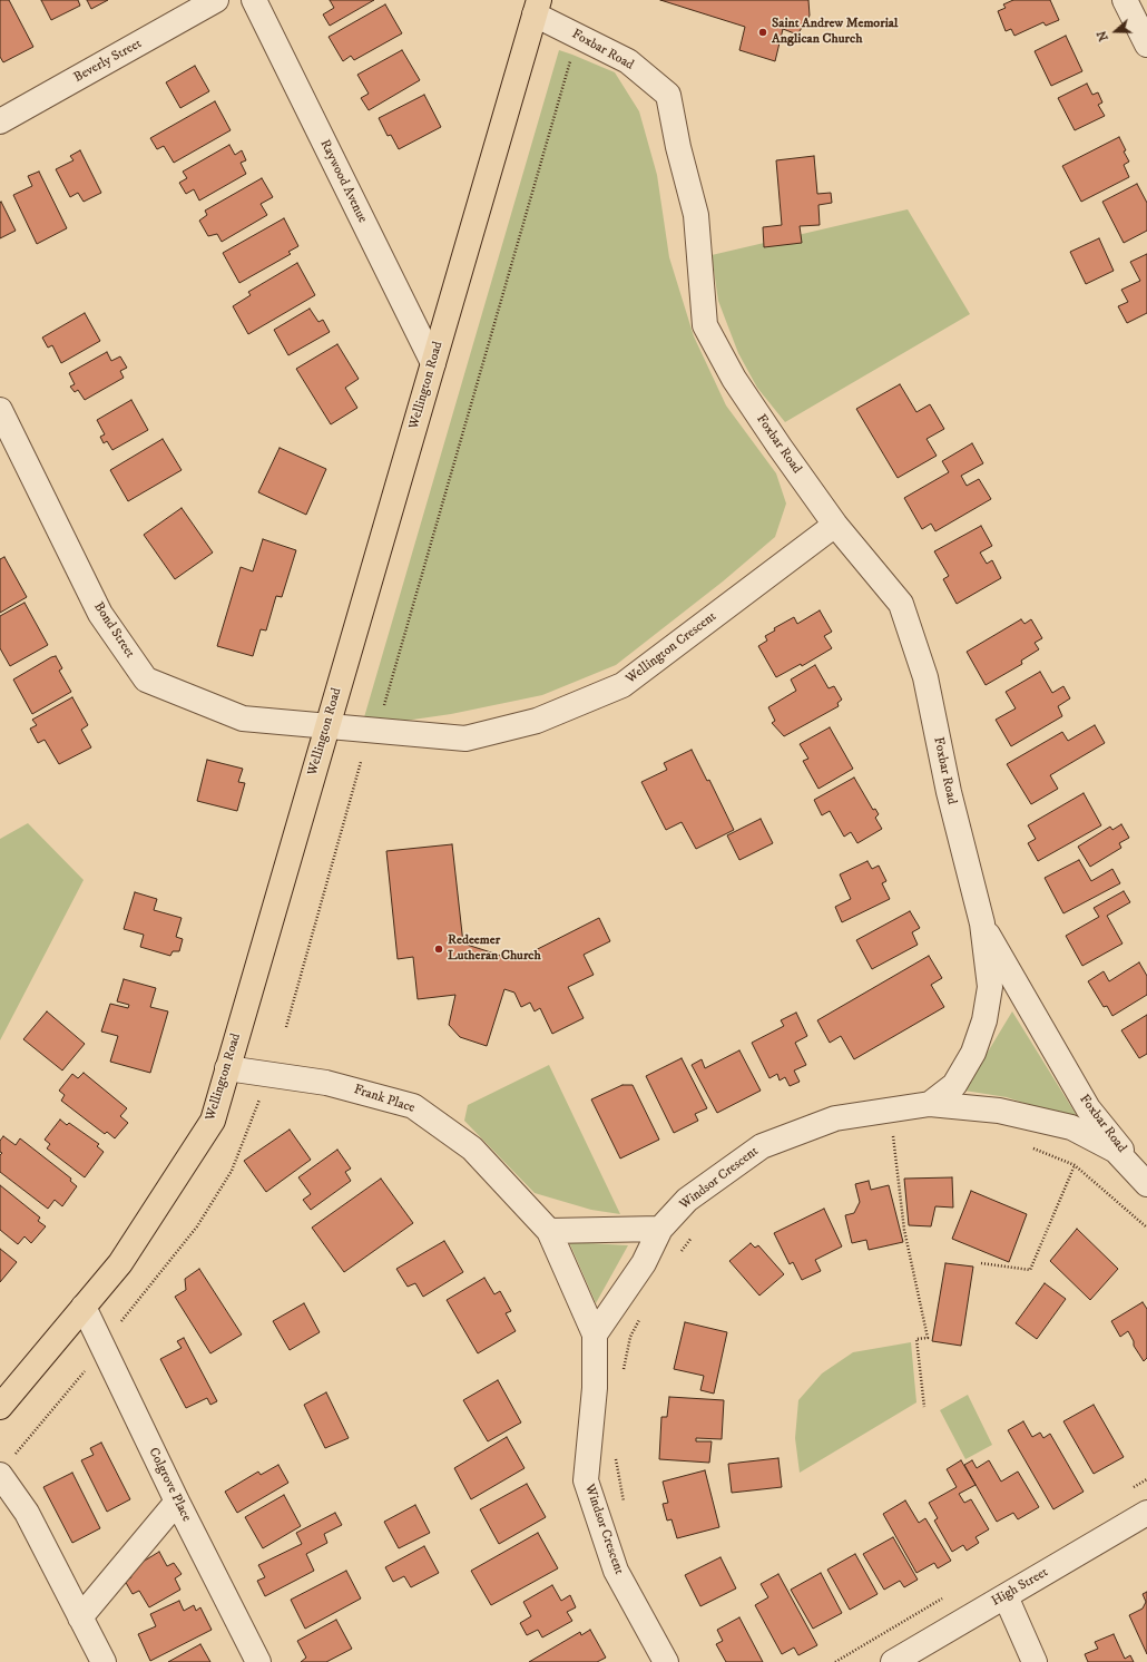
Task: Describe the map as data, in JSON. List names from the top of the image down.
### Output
{
  "streets": {
    "main road": ["Wellington Road"],
    "street": [
      "Foxbar Road",
      "Beverly Street",
      "Raywood Avenue",
      "Bond Street",
      "Wellington Crescent",
      "Frank Place",
      "Windsor Crescent",
      "Colgrove Place",
      "High Street"
    ]
  },
  "crossings": [
    ["Foxbar Road", "Wellington Road"],
    ["Foxbar Road", "Wellington Crescent"],
    ["Foxbar Road", "Windsor Crescent"],
    ["Raywood Avenue", "Wellington Road"],
    ["Wellington Road", "Bond Street"],
    ["Wellington Road", "Wellington Crescent"],
    ["Wellington Road", "Frank Place"],
    ["Wellington Road", "Colgrove Place"],
    ["Bond Street", "Wellington Crescent"],
    ["Frank Place", "Windsor Crescent"]
  ],
  "places": ["Saint Andrew Memorial Anglican Church", "Redeemer Lutheran Church"],
  "north": "left"
}
